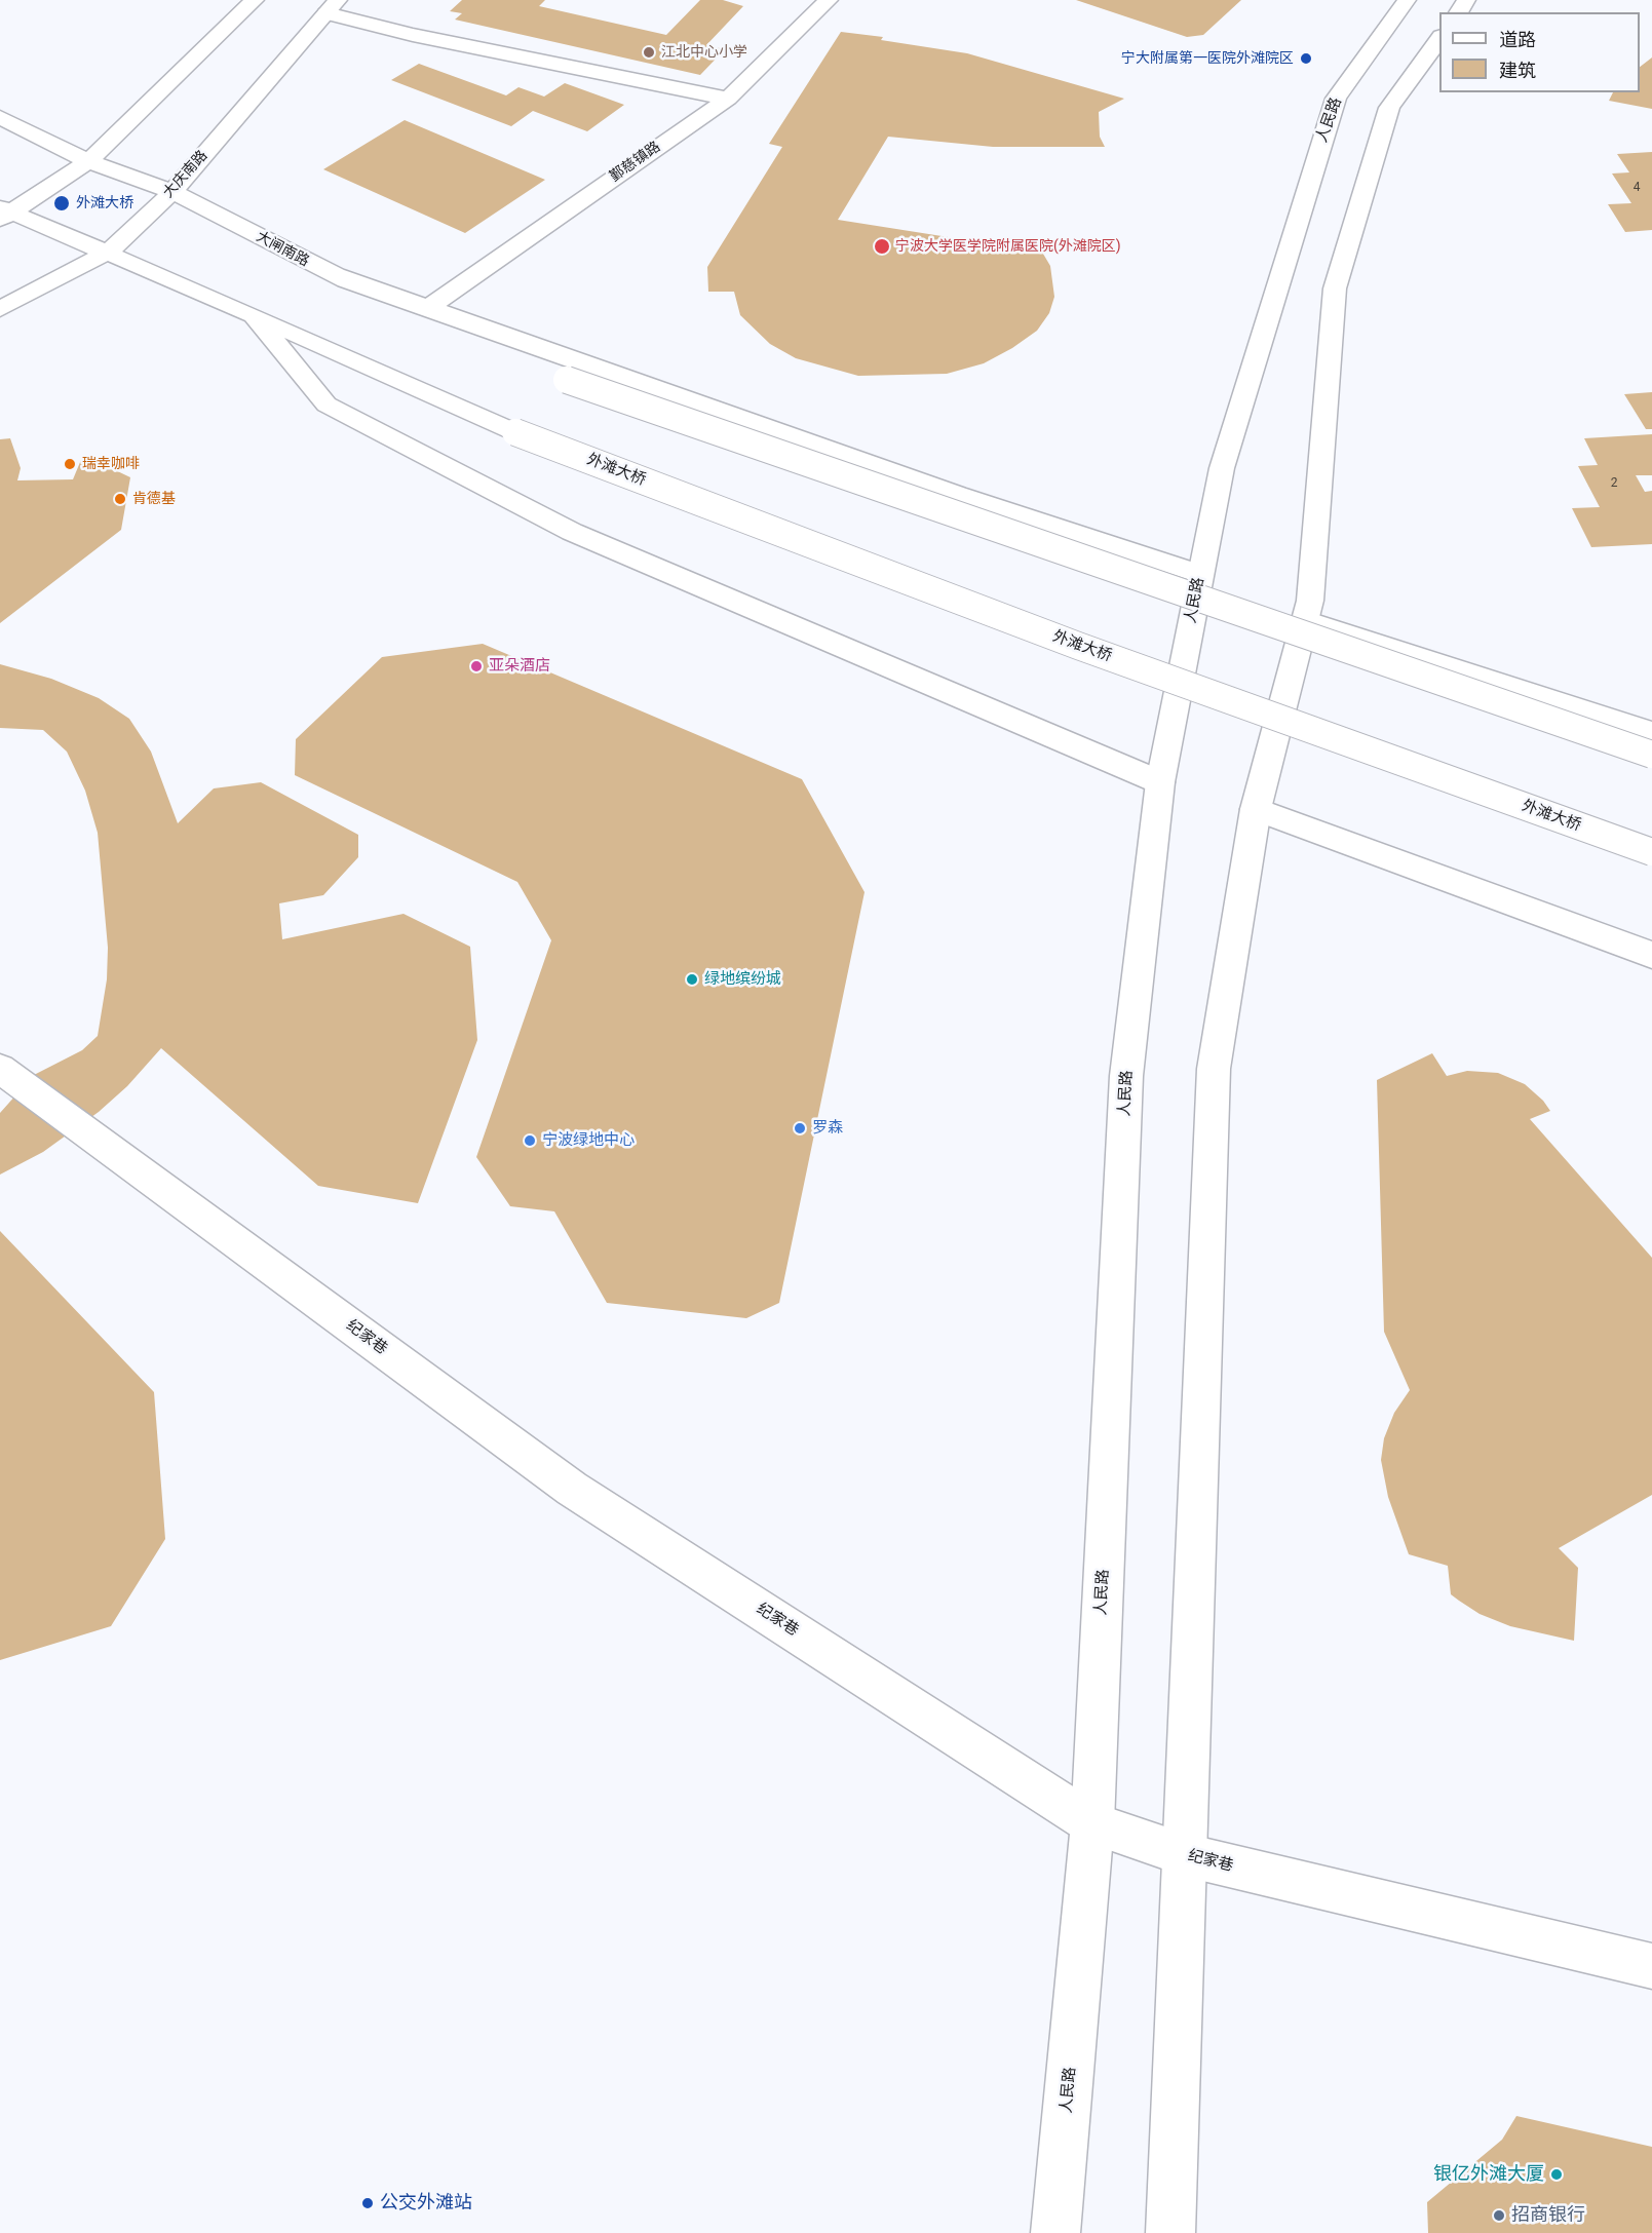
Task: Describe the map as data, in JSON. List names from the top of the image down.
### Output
{
  "streets": {
    "main road": [
      "人民路",
      "鄞慈镇路",
      "大庆南路",
      "大闸南路",
      "外滩大桥",
      "纪家巷"
    ]
  },
  "crossings": [
    ["人民路", "纪家巷"],
    ["大庆南路", "大闸南路"]
  ],
  "places": [
    "江北中心小学",
    "宁大附属第一医院外滩院区",
    "外滩大桥",
    "宁波大学医学院附属医院(外滩院区)",
    "瑞幸咖啡",
    "肯德基",
    "亚朵酒店",
    "绿地缤纷城",
    "罗森",
    "宁波绿地中心",
    "银亿外滩大厦",
    "公交外滩站",
    "招商银行"
  ],
  "house_numbers": ["4", "2"],
  "legend": ["道路", "建筑"]
}
